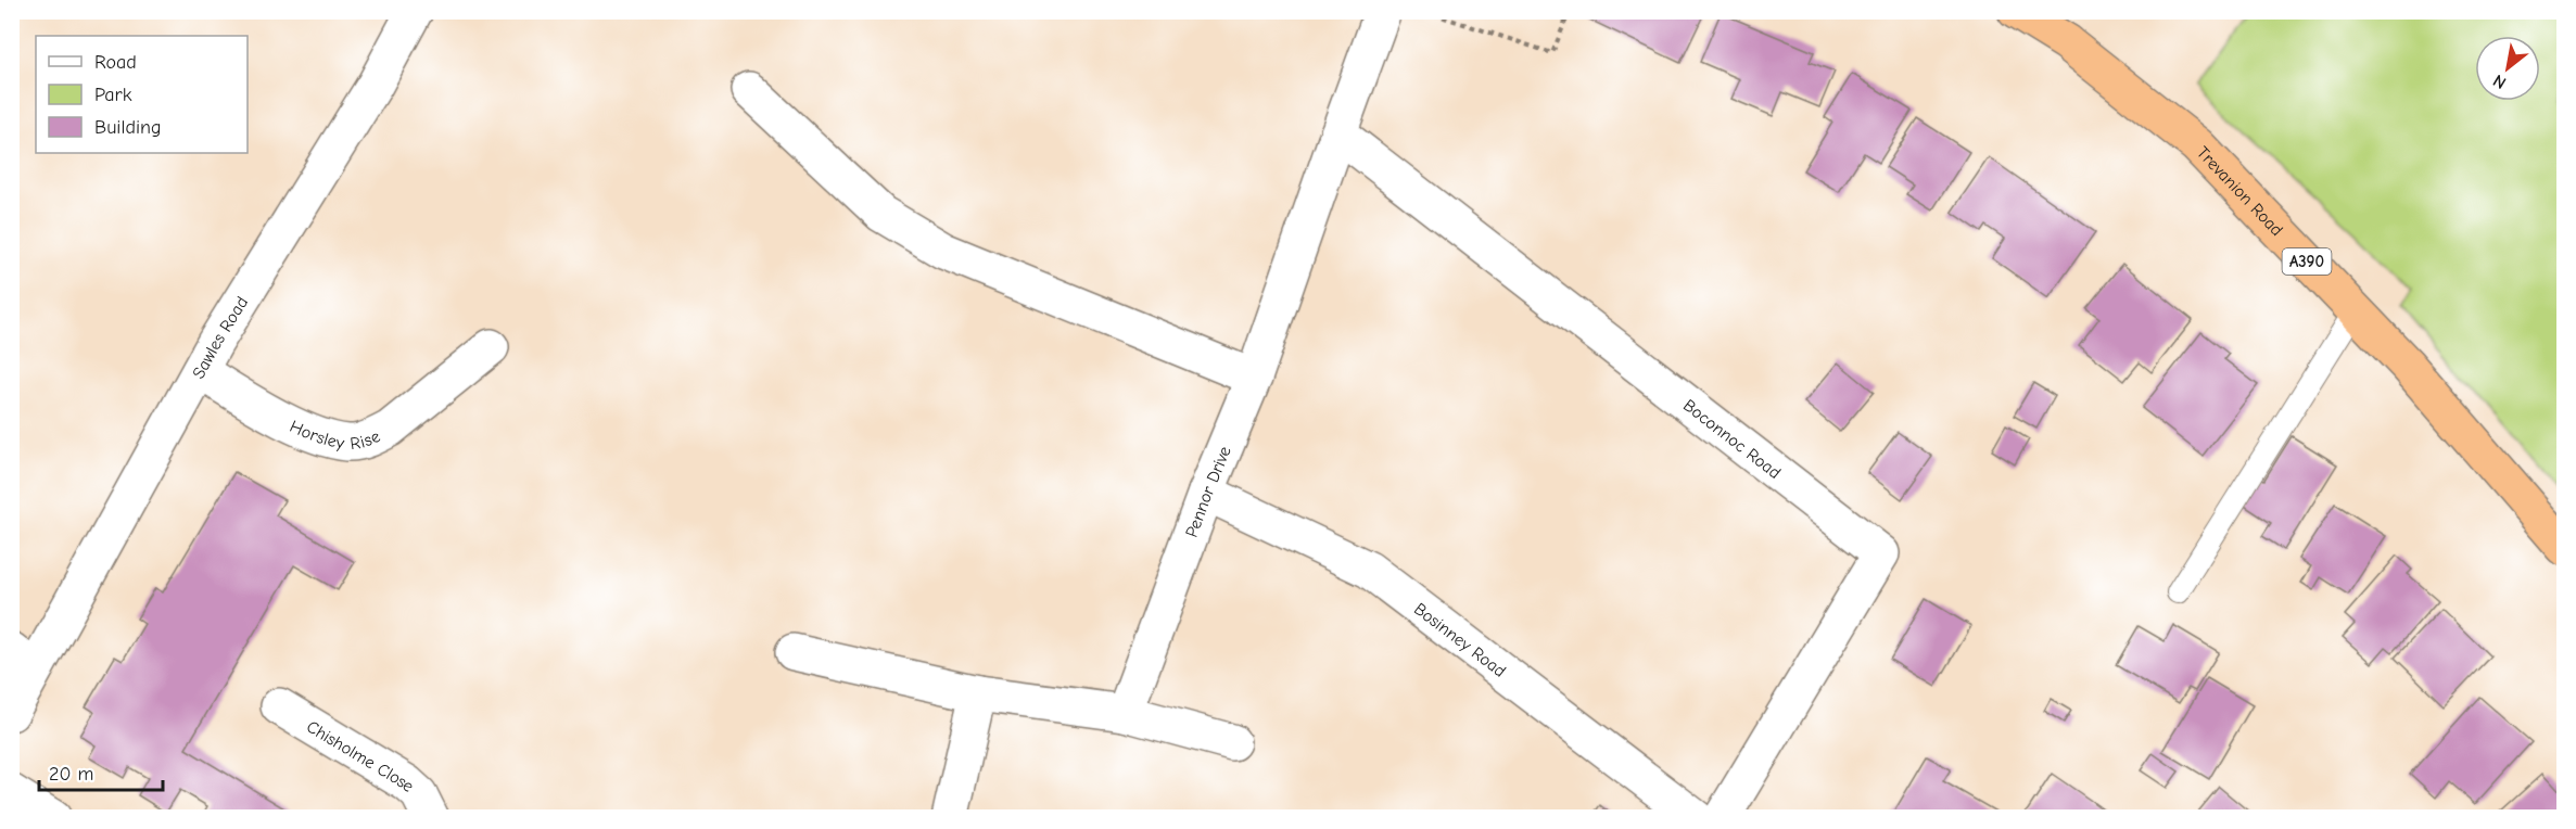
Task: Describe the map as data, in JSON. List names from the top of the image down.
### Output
{
  "streets": {
    "highway": ["Trevanion Road", "A390"],
    "street": [
      "Sawles Road",
      "Horsley Rise",
      "Boconnoc Road",
      "Pennor Drive",
      "Bosinney Road",
      "Chisholme Close"
    ]
  },
  "crossings": [
    ["Sawles Road", "Horsley Rise"],
    ["Boconnoc Road", "Pennor Drive"],
    ["Pennor Drive", "Bosinney Road"]
  ],
  "legend": ["Road", "Park", "Building"],
  "scale_bar": "20 m",
  "north": "bottom left"
}
